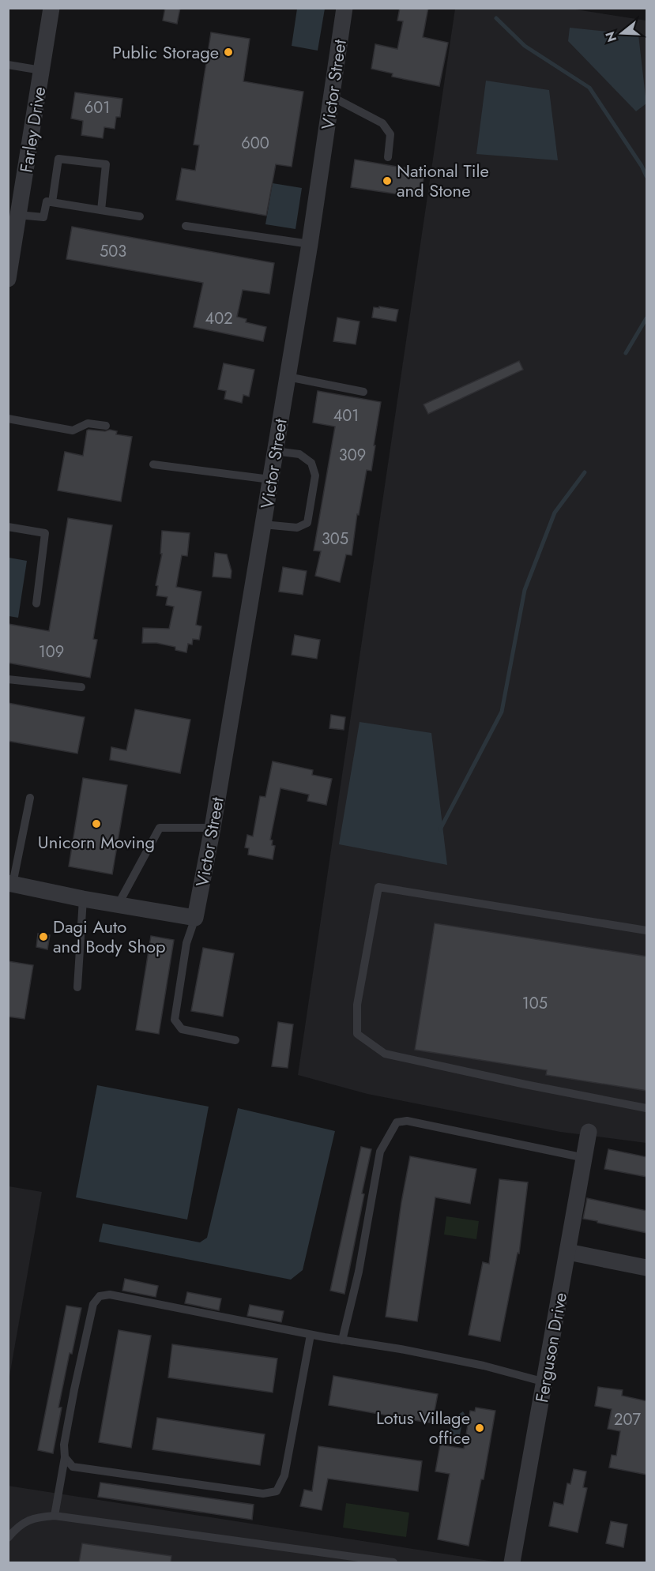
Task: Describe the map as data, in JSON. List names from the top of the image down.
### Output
{
  "streets": {
    "street": ["Victor Street", "Farley Drive", "Ferguson Drive"]
  },
  "places": [
    "Public Storage",
    "National Tile and Stone",
    "Unicorn Moving",
    "Dagi Auto and Body Shop",
    "Lotus Village office"
  ],
  "house_numbers": [
    "601",
    "600",
    "503",
    "402",
    "401",
    "309",
    "305",
    "109",
    "105",
    "207"
  ],
  "north": "left"
}
